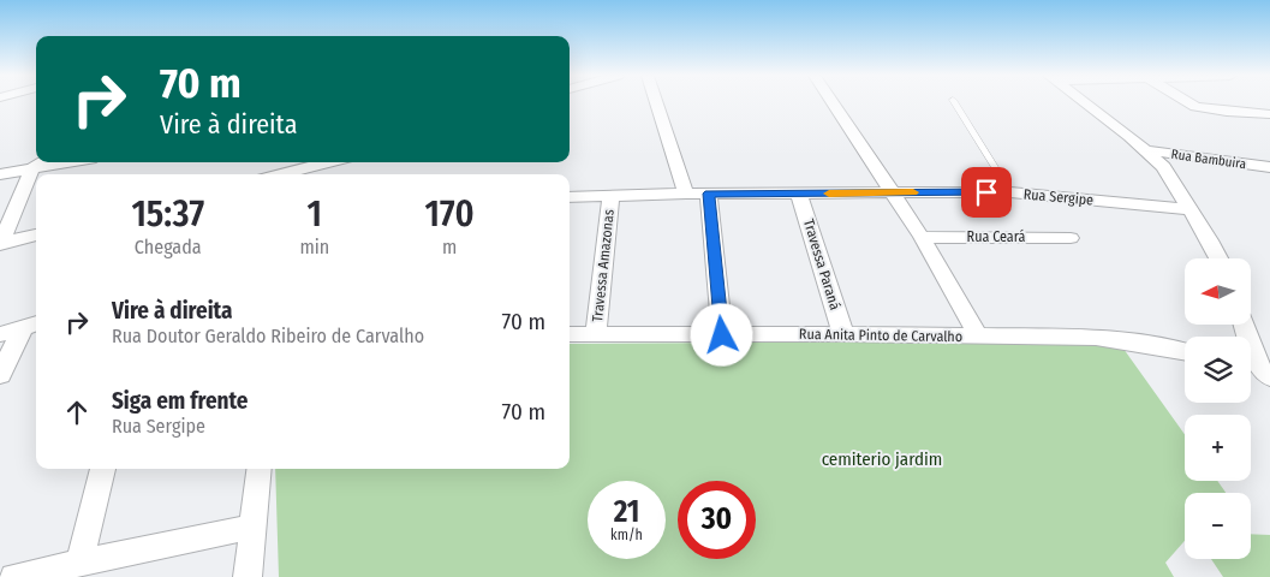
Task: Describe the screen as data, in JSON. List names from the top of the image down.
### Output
{
  "streets": {
    "street": [
      "Rua Bambuira",
      "Rua Sergipe",
      "Rua Ceará",
      "Travessa Paraná",
      "Travessa Amazonas",
      "Rua Anita Pinto de Carvalho"
    ]
  },
  "crossings": [
    ["Rua Sergipe", "Travessa Paraná"],
    ["Rua Sergipe", "Travessa Amazonas"],
    ["Travessa Paraná", "Rua Anita Pinto de Carvalho"],
    ["Travessa Amazonas", "Rua Anita Pinto de Carvalho"]
  ],
  "parks": ["cemiterio jardim"],
  "north": "left",
  "page": {
    "turn": ["70 m", "Vire à direita"],
    "eta": [
      "15:37",
      "Chegada",
      "1",
      "min",
      "170",
      "m"
    ],
    "map_buttons": ["+", "−"],
    "list": [
      {
        "name": "Vire à direita",
        "note": "Rua Doutor Geraldo Ribeiro de Carvalho",
        "value": "70 m"
      },
      {
        "name": "Siga em frente",
        "note": "Rua Sergipe",
        "value": "70 m"
      }
    ],
    "speed": "21 km/h",
    "limit": "30"
  }
}
